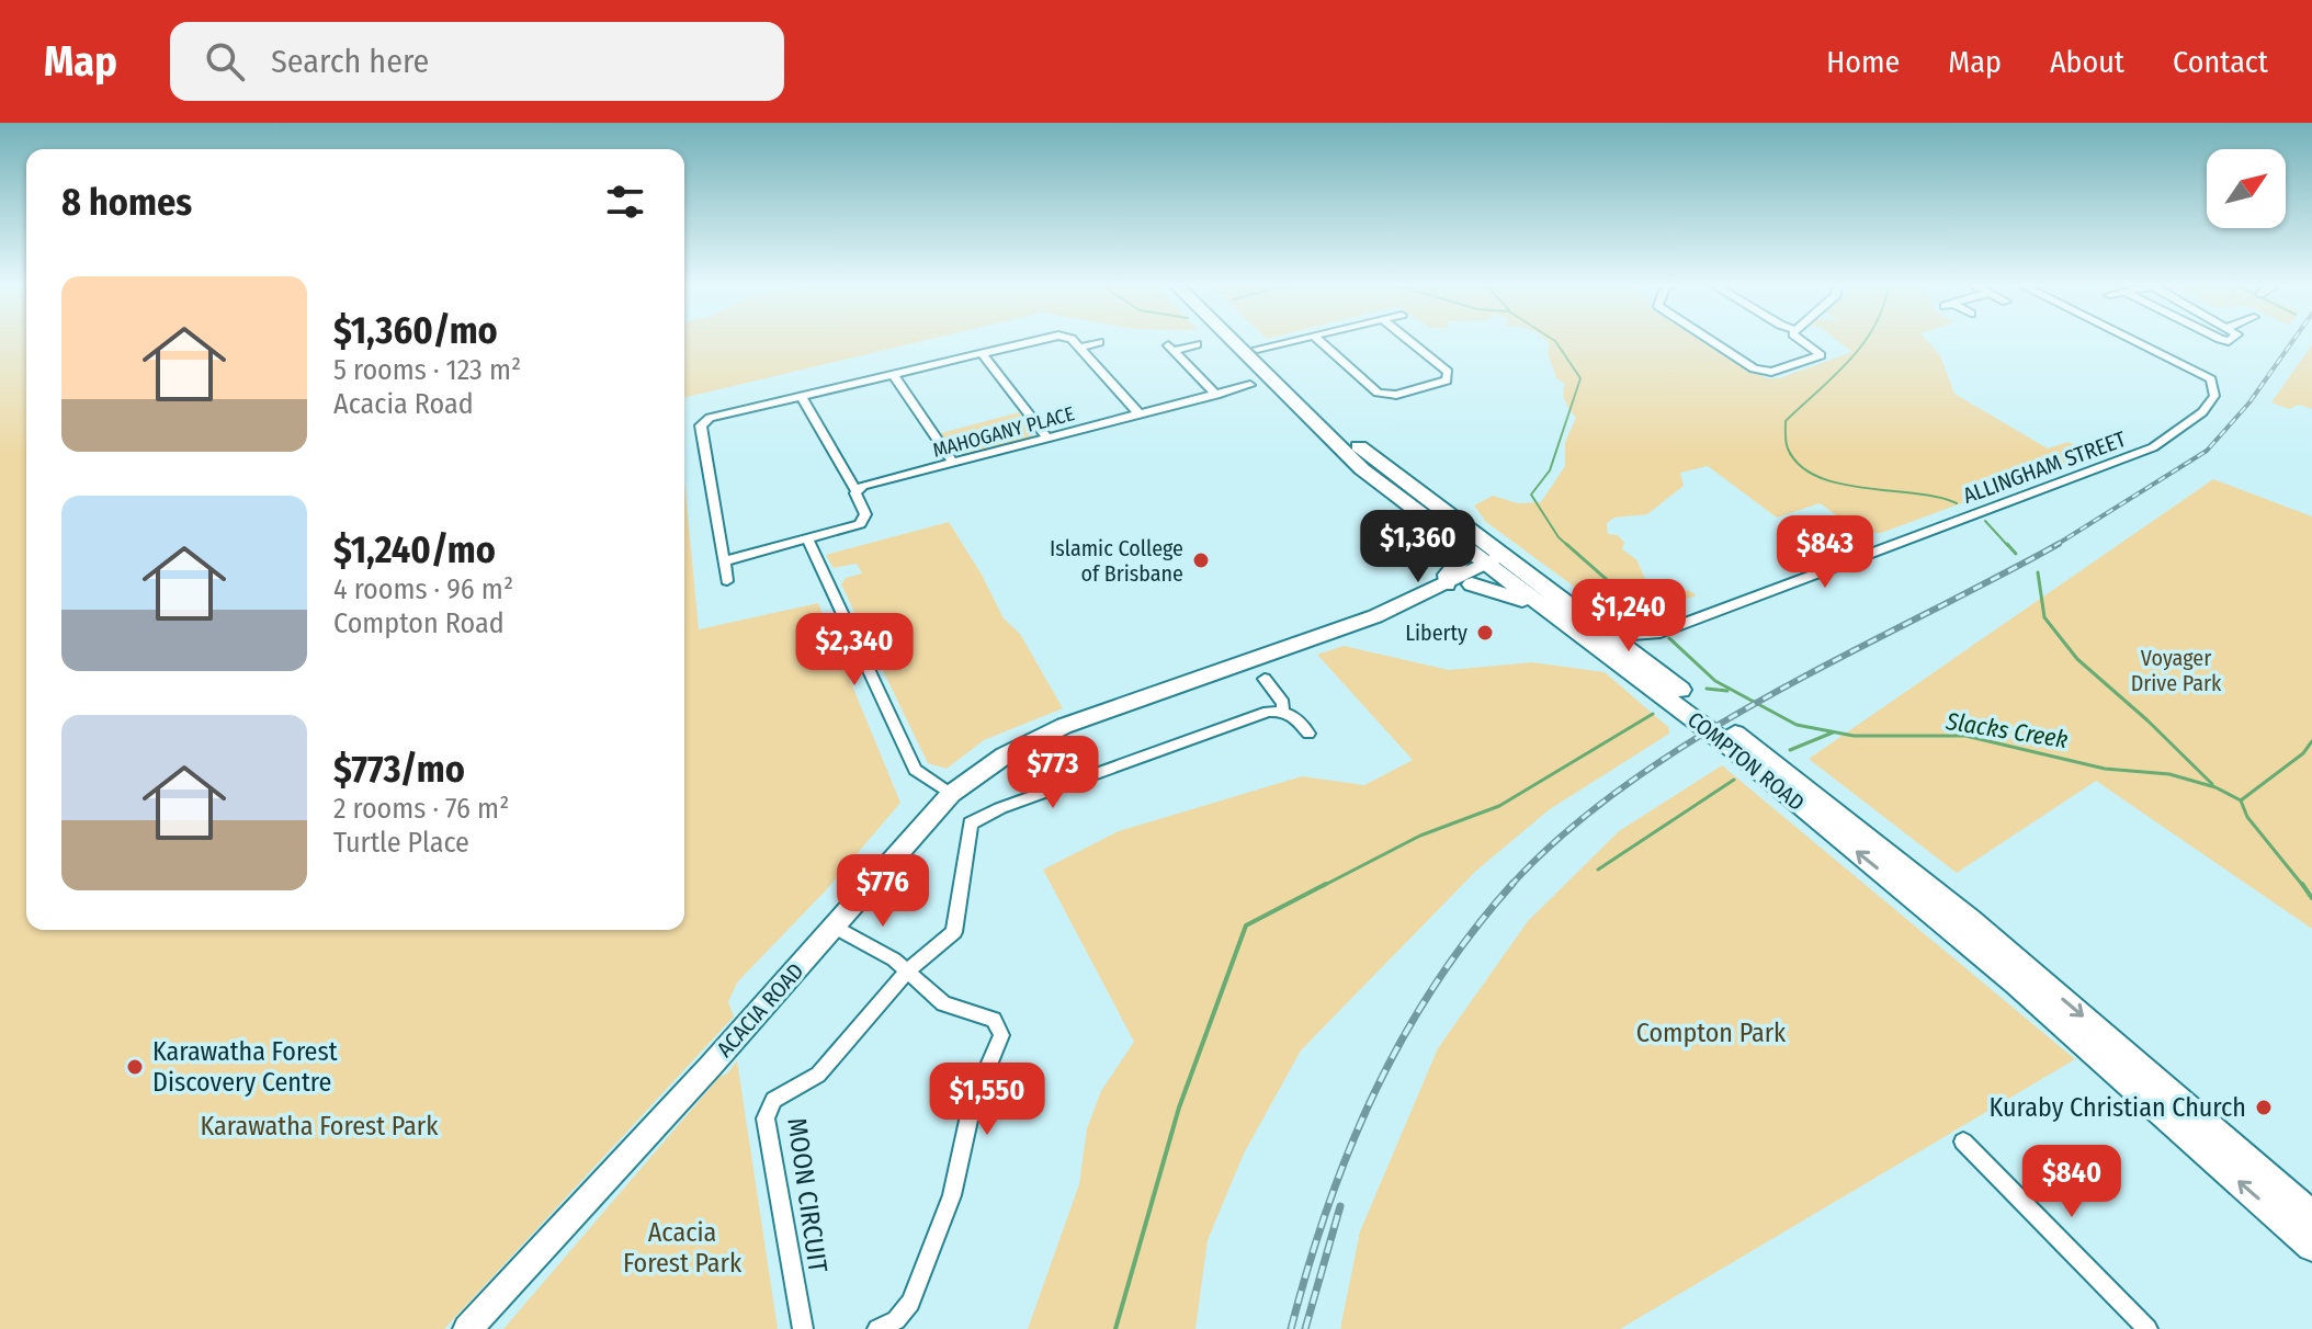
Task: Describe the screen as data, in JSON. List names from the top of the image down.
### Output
{
  "streets": {
    "main road": ["COMPTON ROAD"],
    "street": [
      "MAHOGANY PLACE",
      "ALLINGHAM STREET",
      "ACACIA ROAD",
      "MOON CIRCUIT"
    ]
  },
  "crossings": [
    ["ALLINGHAM STREET", "COMPTON ROAD"],
    ["COMPTON ROAD", "ACACIA ROAD"]
  ],
  "water": ["Slacks Creek"],
  "parks": [
    "Voyager Drive Park",
    "Compton Park",
    "Karawatha Forest Park",
    "Acacia Forest Park"
  ],
  "places": [
    "Islamic College of Brisbane",
    "Liberty",
    "Karawatha Forest Discovery Centre",
    "Kuraby Christian Church"
  ],
  "north": "top right",
  "page": {
    "header": "Map",
    "search": "Search here",
    "nav": [
      "Home",
      "Map",
      "About",
      "Contact"
    ],
    "heading": "8 homes",
    "list": [
      {
        "name": "$1,360/mo",
        "note": "5 rooms · 123 m² · Acacia Road"
      },
      {
        "name": "$1,240/mo",
        "note": "4 rooms · 96 m² · Compton Road"
      },
      {
        "name": "$773/mo",
        "note": "2 rooms · 76 m² · Turtle Place"
      }
    ],
    "price": [
      "$1,360",
      "$843",
      "$1,240",
      "$2,340",
      "$773",
      "$776",
      "$1,550",
      "$840"
    ]
  }
}
